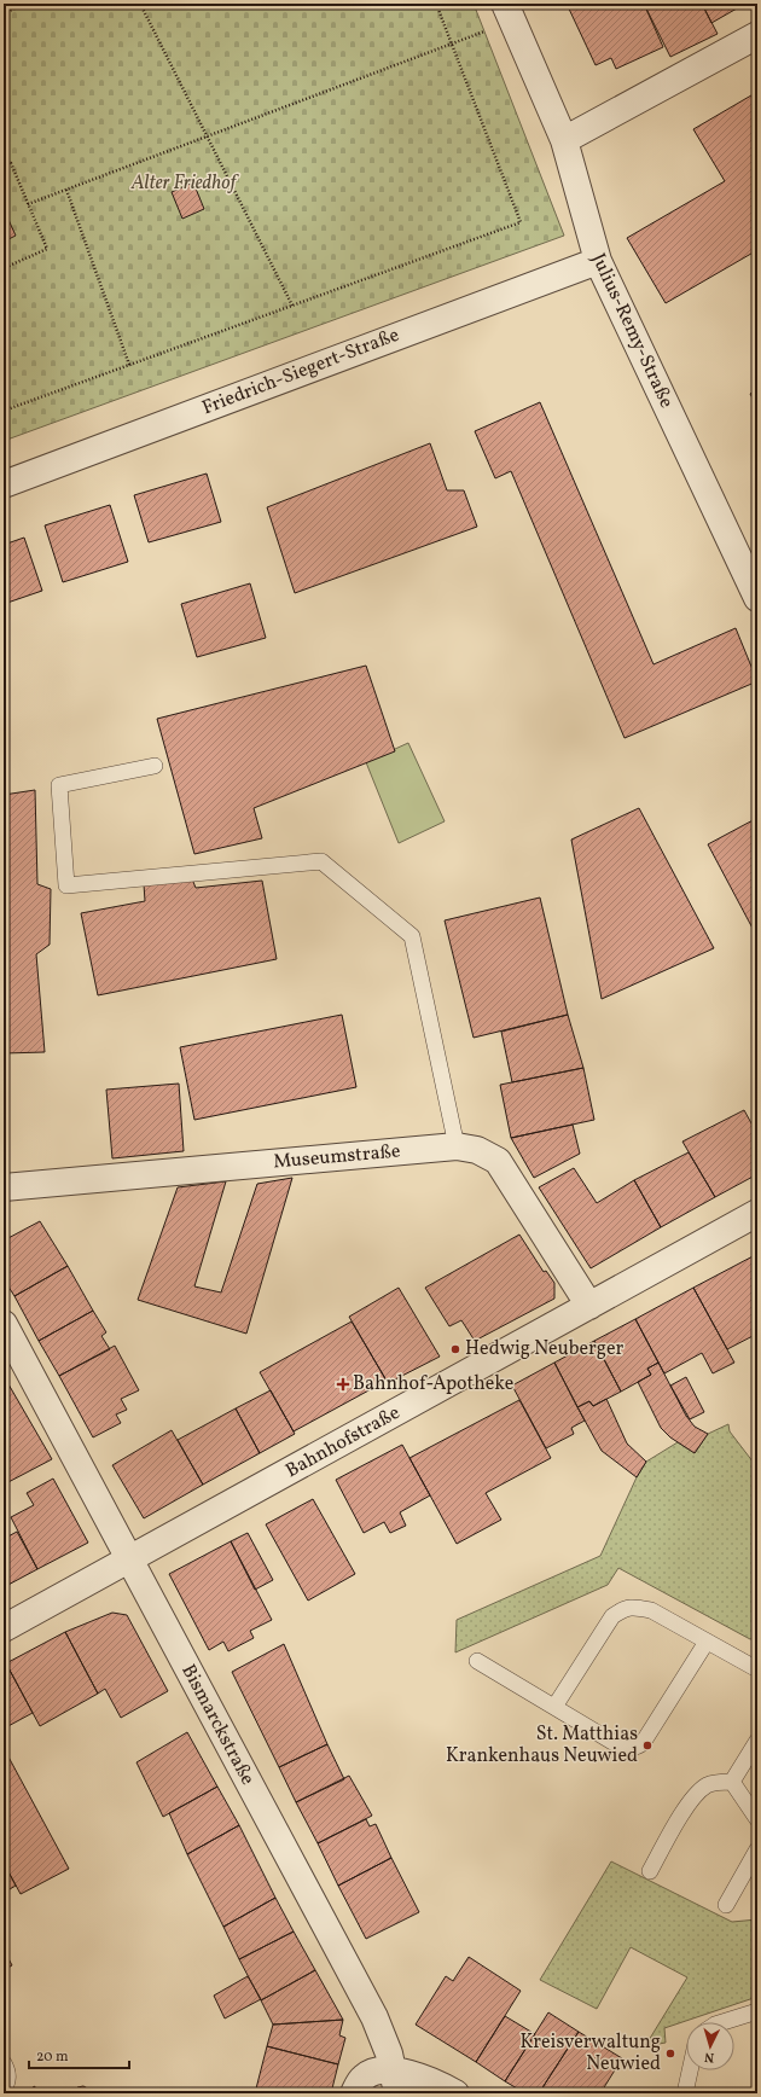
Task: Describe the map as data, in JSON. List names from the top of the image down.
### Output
{
  "streets": {
    "street": [
      "Julius-Remy-Straße",
      "Friedrich-Siegert-Straße",
      "Museumstraße",
      "Bahnhofstraße",
      "Bismarckstraße"
    ]
  },
  "crossings": [
    ["Julius-Remy-Straße", "Friedrich-Siegert-Straße"],
    ["Museumstraße", "Bahnhofstraße"],
    ["Bahnhofstraße", "Bismarckstraße"]
  ],
  "parks": ["Alter Friedhof"],
  "places": {
    "other": ["Hedwig Neuberger", "St. Matthias Krankenhaus Neuwied", "Kreisverwaltung Neuwied"],
    "health": ["Bahnhof-Apotheke"]
  },
  "scale_bar": "20 m",
  "north": "bottom"
}
